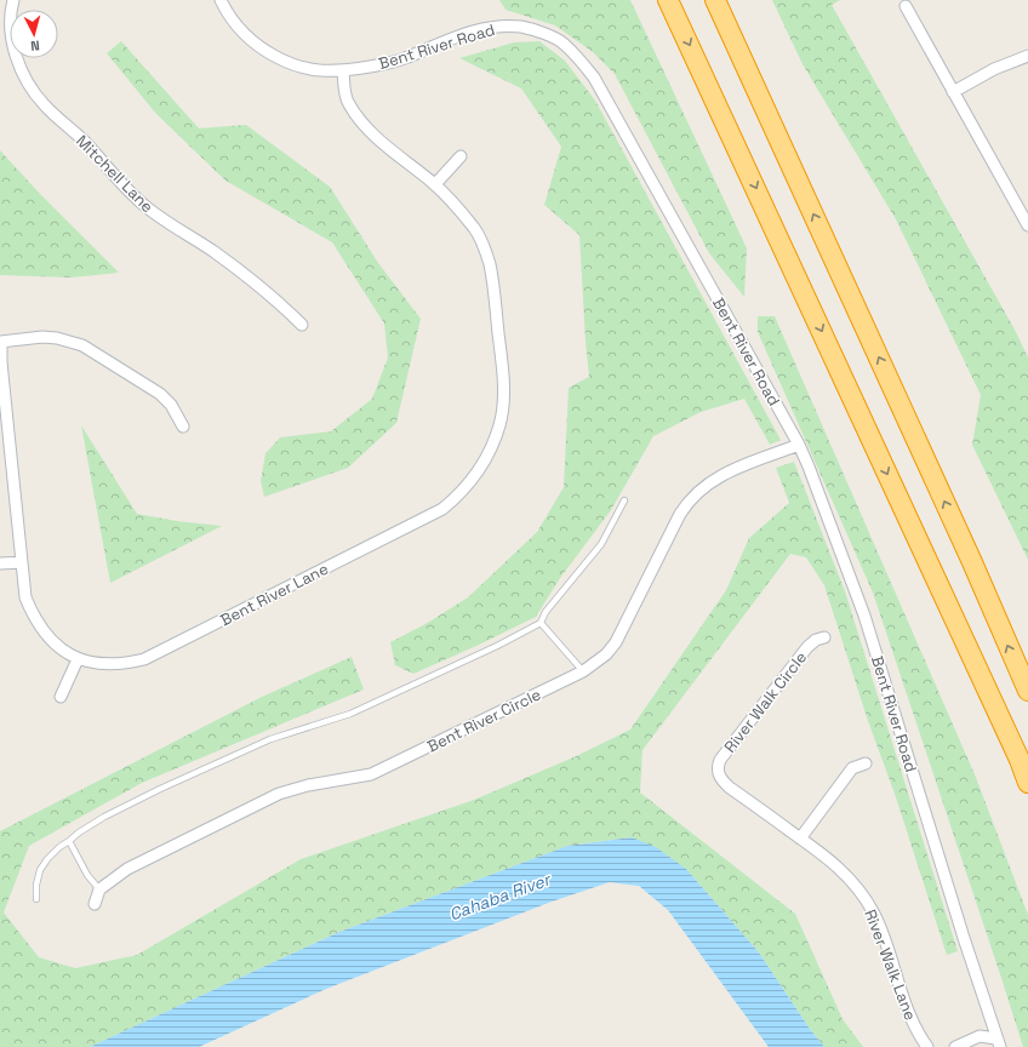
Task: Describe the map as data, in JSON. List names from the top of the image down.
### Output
{
  "streets": {
    "street": [
      "Bent River Road",
      "Mitchell Lane",
      "Bent River Lane",
      "River Walk Circle",
      "Bent River Circle",
      "River Walk Lane"
    ]
  },
  "crossings": [
    ["Bent River Road", "Bent River Lane"],
    ["Bent River Road", "Bent River Circle"],
    ["River Walk Circle", "River Walk Lane"]
  ],
  "water": ["Cahaba River"],
  "north": "bottom"
}
